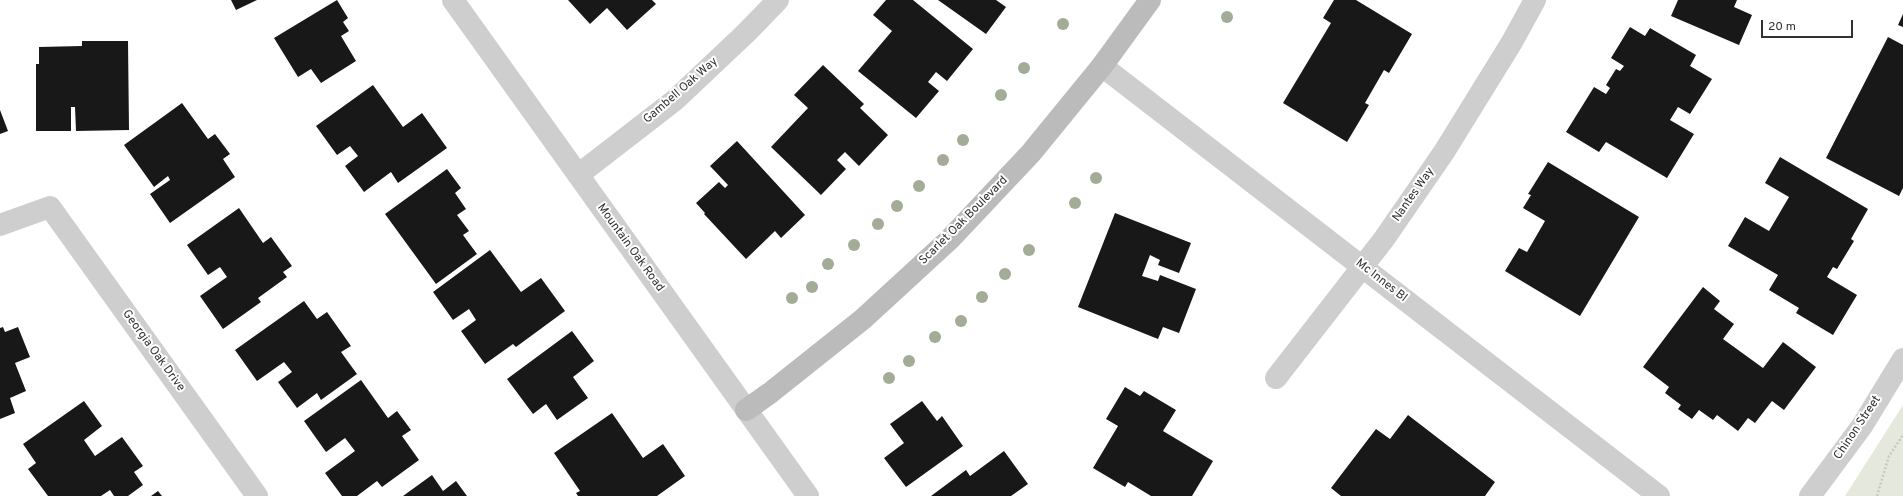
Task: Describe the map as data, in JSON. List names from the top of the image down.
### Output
{
  "streets": {
    "street": [
      "Gambell Oak Way",
      "Nantes Way",
      "Scarlet Oak Boulevard",
      "Mountain Oak Road",
      "Mc Innes Bl",
      "Georgia Oak Drive",
      "Chinon Street"
    ]
  },
  "crossings": [
    ["Gambell Oak Way", "Mountain Oak Road"],
    ["Nantes Way", "Mc Innes Bl"],
    ["Scarlet Oak Boulevard", "Mountain Oak Road"],
    ["Scarlet Oak Boulevard", "Mc Innes Bl"]
  ],
  "scale_bar": "20 m"
}
